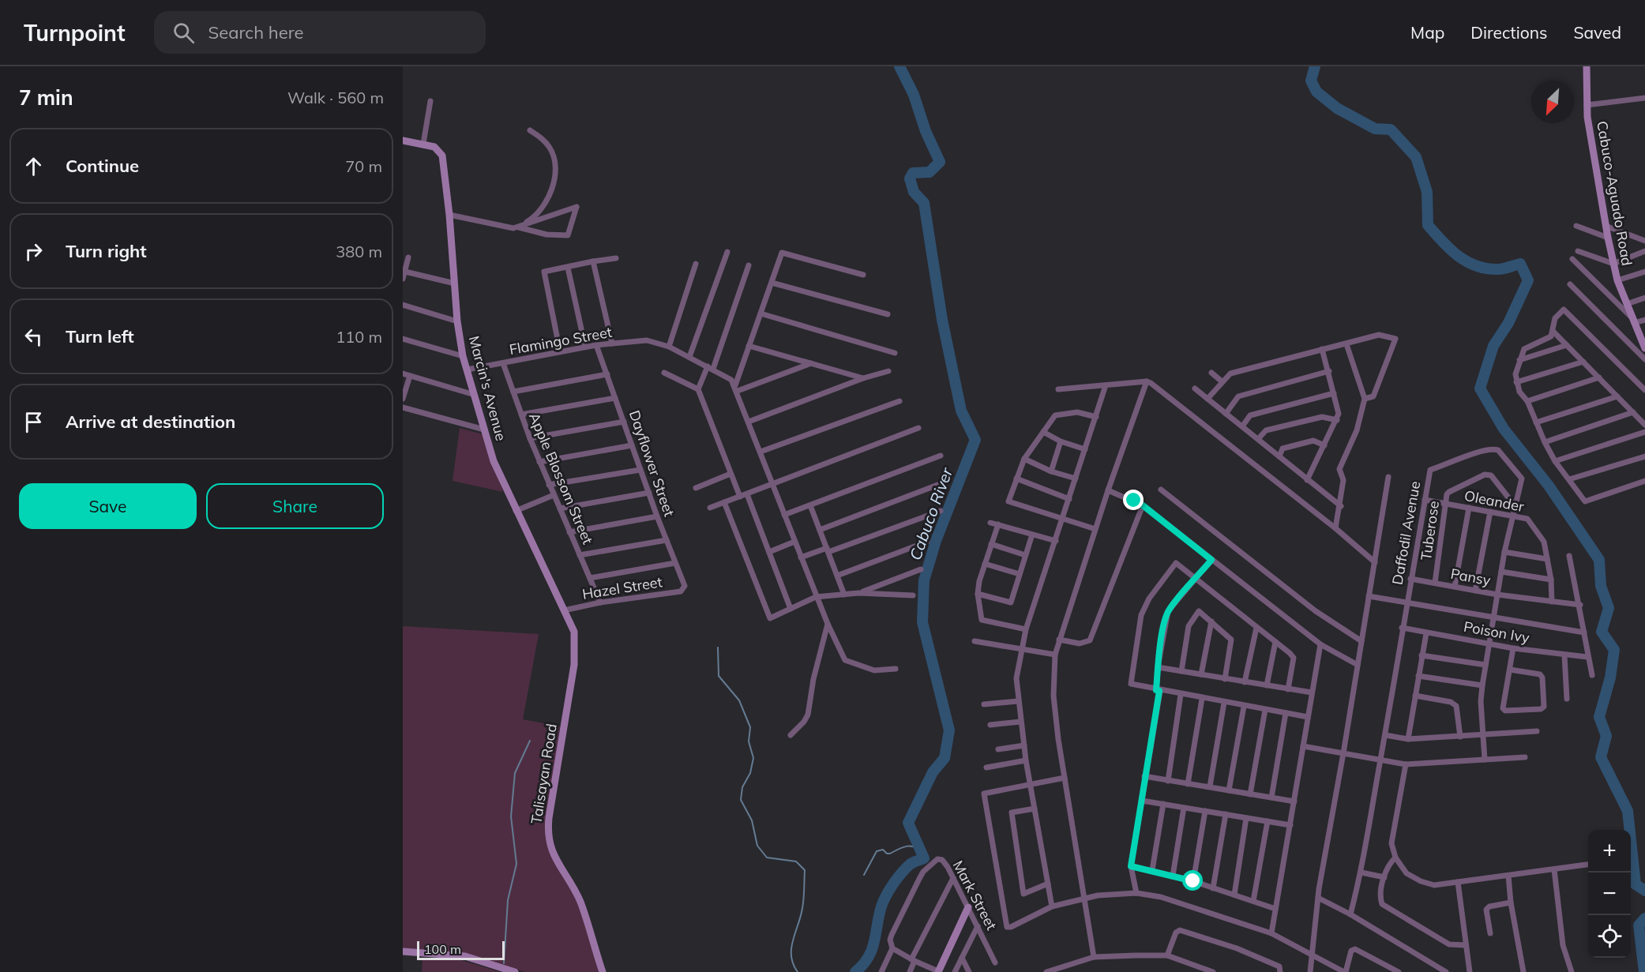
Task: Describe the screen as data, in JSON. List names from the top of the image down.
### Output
{
  "streets": {
    "main road": ["Cabuco-Aguado Road", "Marcin's Avenue", "Talisayan Road"],
    "street": [
      "Flamingo Street",
      "Dayflower Street",
      "Apple Blossom Street",
      "Oleander",
      "Tuberose",
      "Daffodil Avenue",
      "Pansy",
      "Hazel Street",
      "Poison Ivy",
      "Mark Street"
    ]
  },
  "crossings": [
    ["Flamingo Street", "Marcin's Avenue"],
    ["Flamingo Street", "Dayflower Street"],
    ["Flamingo Street", "Apple Blossom Street"],
    ["Marcin's Avenue", "Hazel Street"],
    ["Marcin's Avenue", "Talisayan Road"],
    ["Dayflower Street", "Hazel Street"],
    ["Apple Blossom Street", "Hazel Street"],
    ["Oleander", "Tuberose"],
    ["Oleander", "Daffodil Avenue"],
    ["Oleander", "Pansy"],
    ["Tuberose", "Daffodil Avenue"],
    ["Tuberose", "Pansy"],
    ["Daffodil Avenue", "Pansy"],
    ["Daffodil Avenue", "Poison Ivy"]
  ],
  "water": ["Cabuco River"],
  "scale_bar": "100 m",
  "north": "bottom left",
  "page": {
    "header": "Turnpoint",
    "search": "Search here",
    "nav": ["Map", "Directions", "Saved"],
    "heading": ["7 min", "Walk · 560 m"],
    "list": [
      ["Continue", "70 m"],
      ["Turn right", "380 m"],
      ["Turn left", "110 m"],
      "Arrive at destination"
    ],
    "buttons": ["Save", "Share"],
    "map_buttons": ["+", "−"],
    "scale": "100 m"
  }
}
